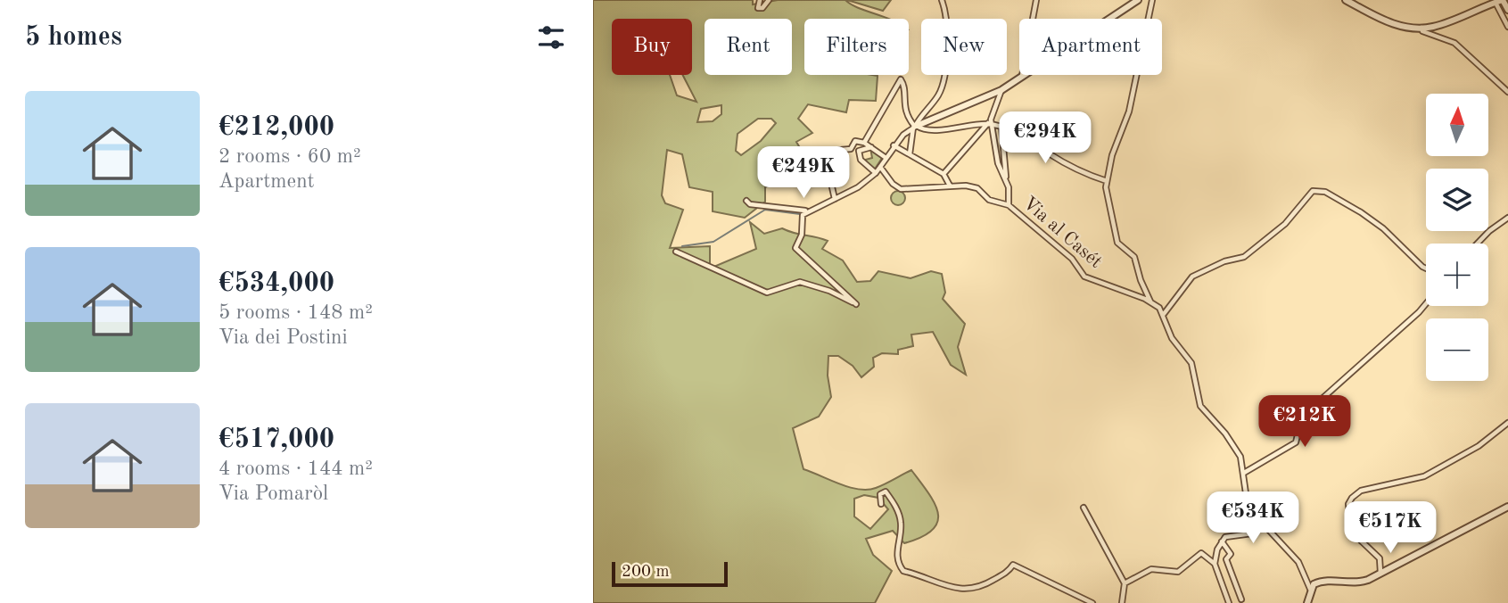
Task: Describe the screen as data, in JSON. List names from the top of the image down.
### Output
{
  "streets": {
    "street": ["Via al Casét"]
  },
  "scale_bar": "200 m",
  "north": "top",
  "page": {
    "heading": "5 homes",
    "chip": [
      "Buy",
      "Rent",
      "Filters",
      "New",
      "Apartment"
    ],
    "list": [
      {
        "name": "€212,000",
        "note": "2 rooms · 60 m² · Apartment"
      },
      {
        "name": "€534,000",
        "note": "5 rooms · 148 m² · Via dei Postini"
      },
      {
        "name": "€517,000",
        "note": "4 rooms · 144 m² · Via Pomaròl"
      }
    ],
    "map_buttons": ["+", "−"],
    "price": [
      "€294K",
      "€249K",
      "€212K",
      "€534K",
      "€517K"
    ],
    "scale": "200 m"
  }
}
